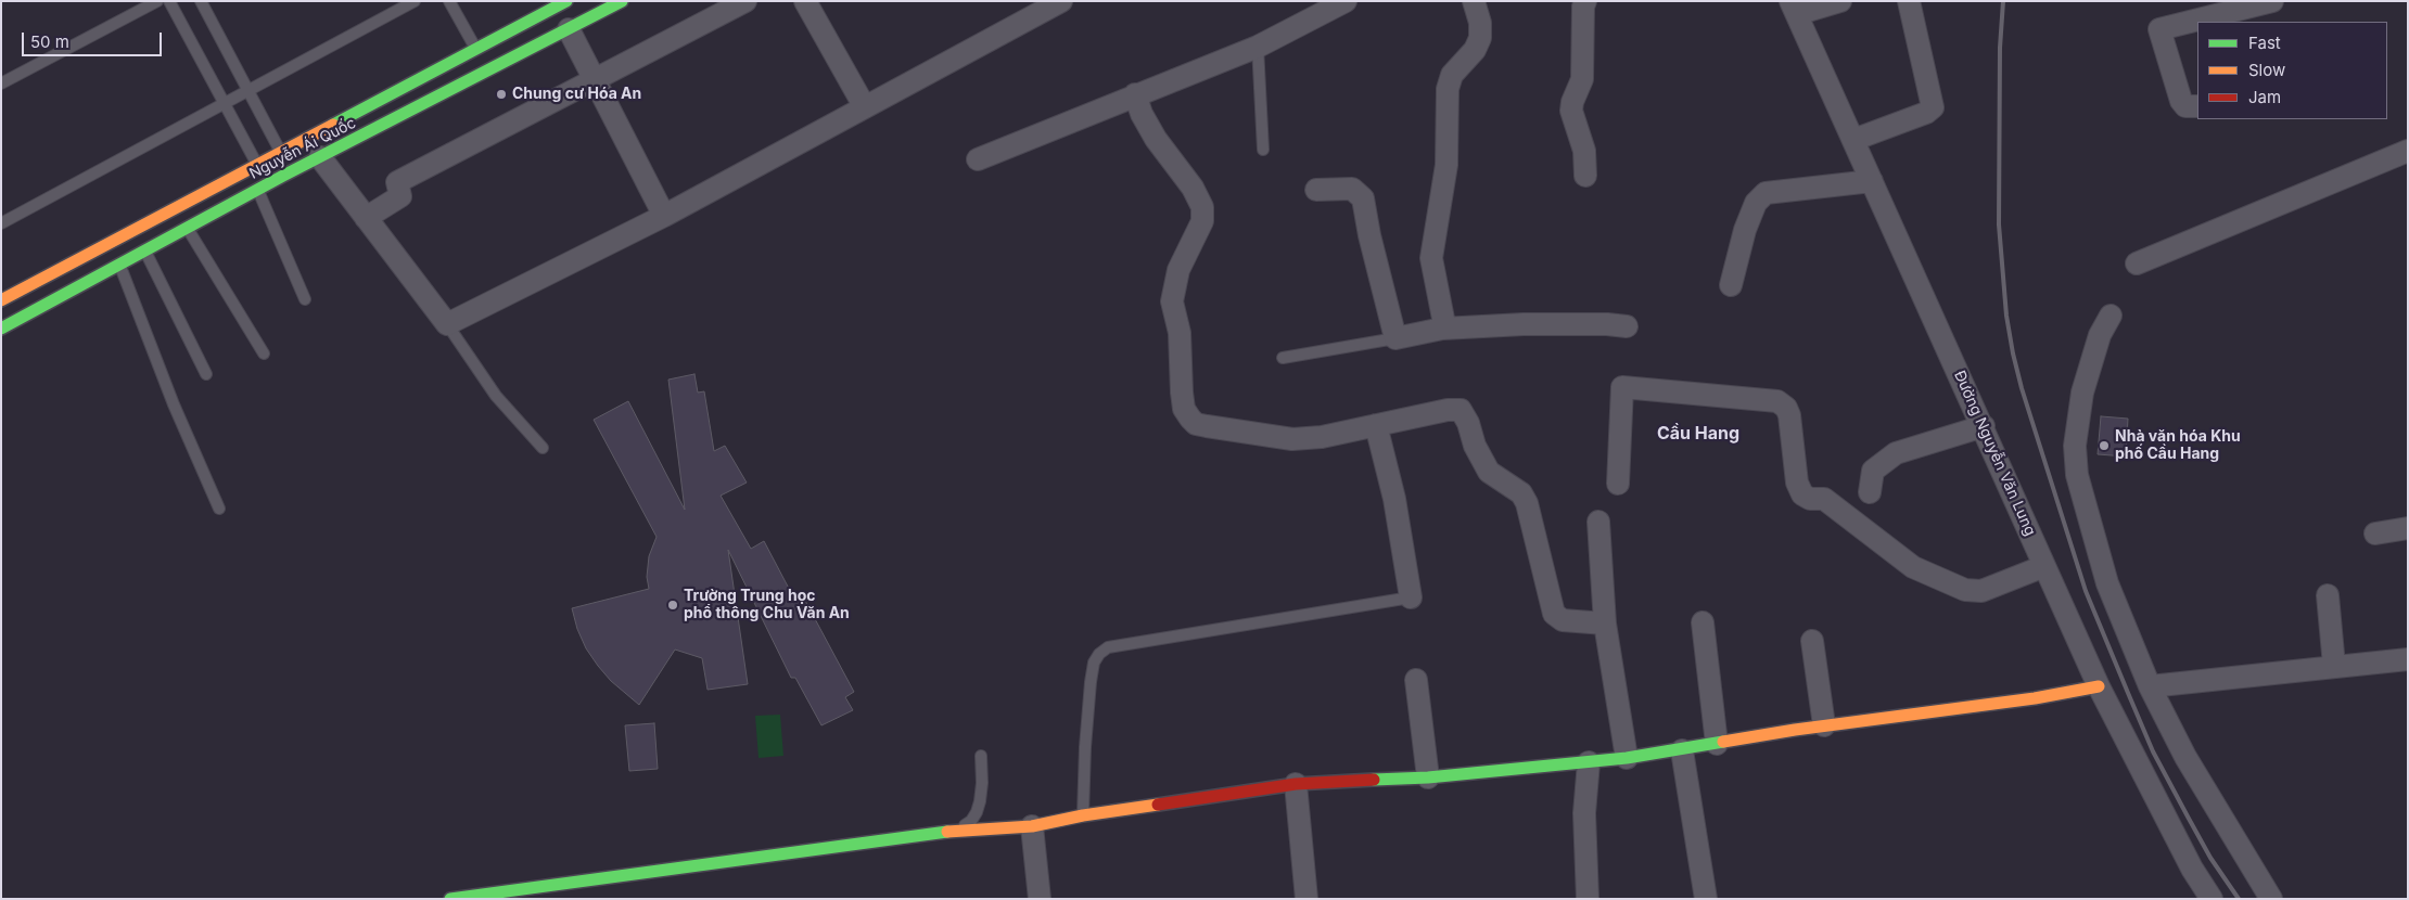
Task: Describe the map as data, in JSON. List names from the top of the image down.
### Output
{
  "streets": {
    "street": ["Nguyễn Ái Quốc", "Đường Nguyễn Văn Lung"]
  },
  "districts": ["Cầu Hang"],
  "places": ["Chung cư Hóa An", "Nhà văn hóa Khu phố Cầu Hang", "Trường Trung học phổ thông Chu Văn An"],
  "legend": ["Fast", "Slow", "Jam"],
  "scale_bar": "50 m"
}
